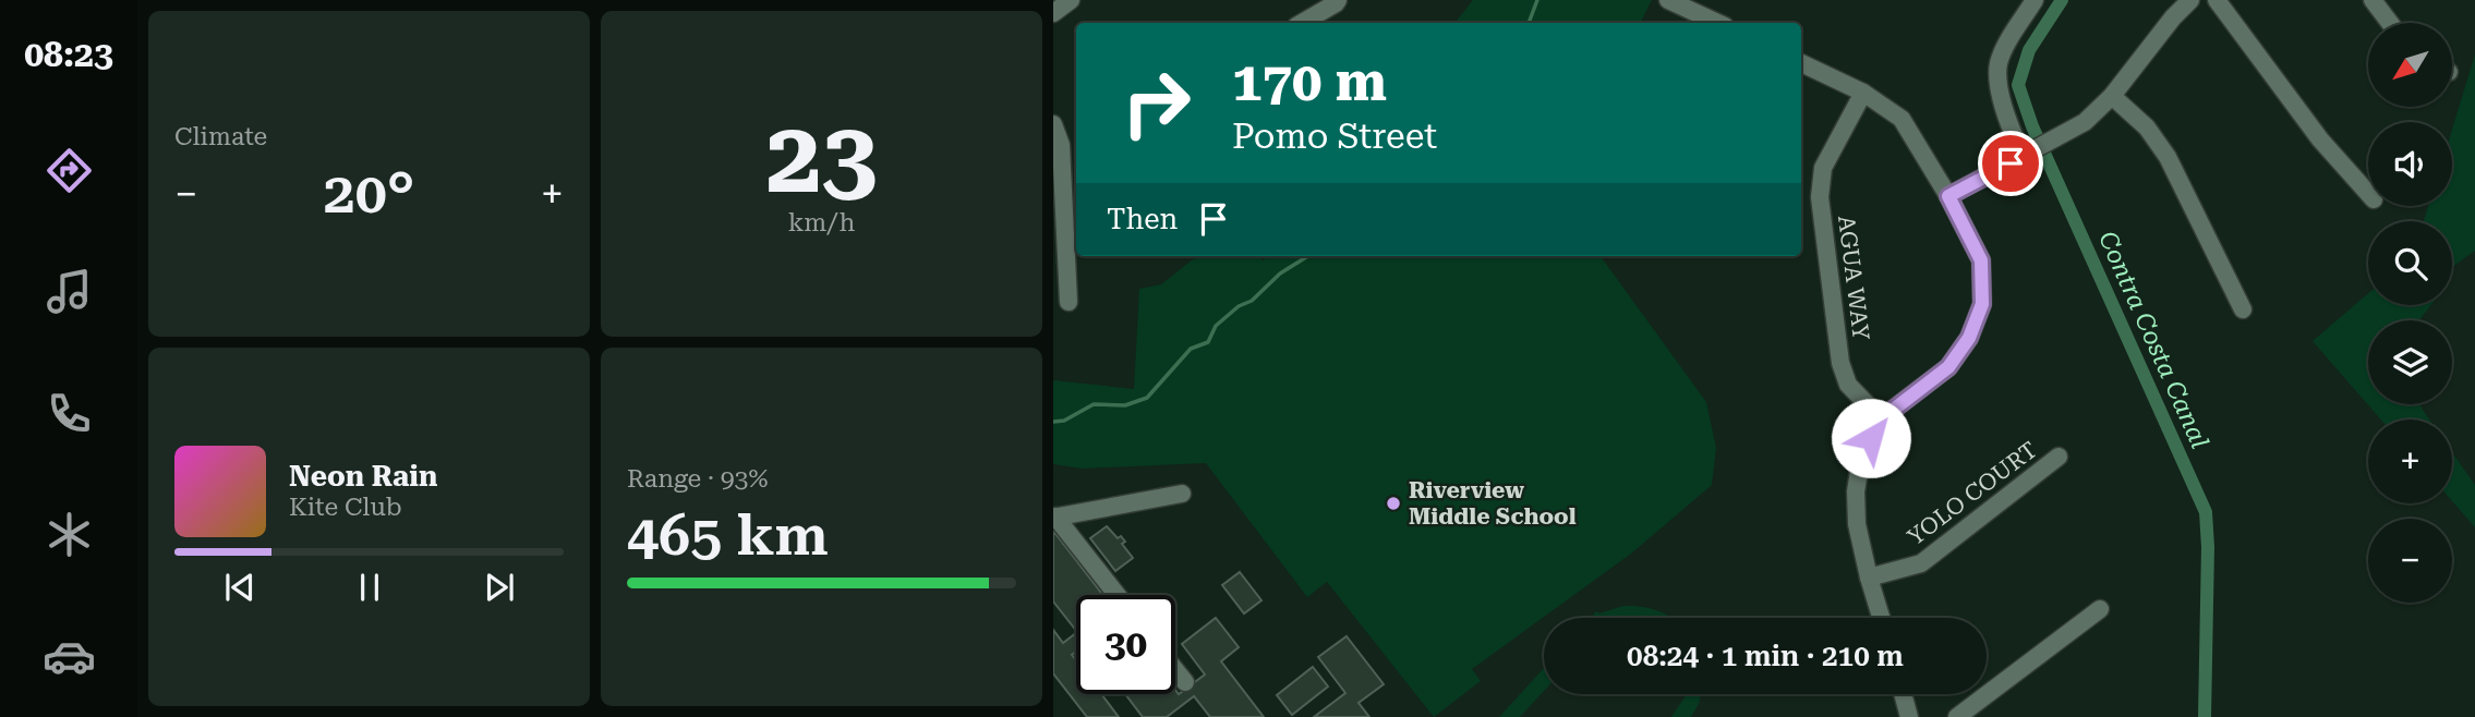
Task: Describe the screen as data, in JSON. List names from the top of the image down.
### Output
{
  "streets": {
    "street": ["AGUA WAY", "YOLO COURT"]
  },
  "water": ["Contra Costa Canal"],
  "places": ["Riverview Middle School"],
  "north": "bottom left",
  "page": {
    "tabs": "08:23",
    "tile": [
      "Climate",
      ["23", "km/h"],
      ["Range · 93%", "465 km"]
    ],
    "map_buttons": ["+", "−"],
    "turn": ["170 m", "Pomo Street"],
    "heat": ["−", "20°", "+"],
    "then": "Then",
    "song": ["Neon Rain", "Kite Club"],
    "limit": "30",
    "trip": "08:24 · 1 min · 210 m"
  }
}
